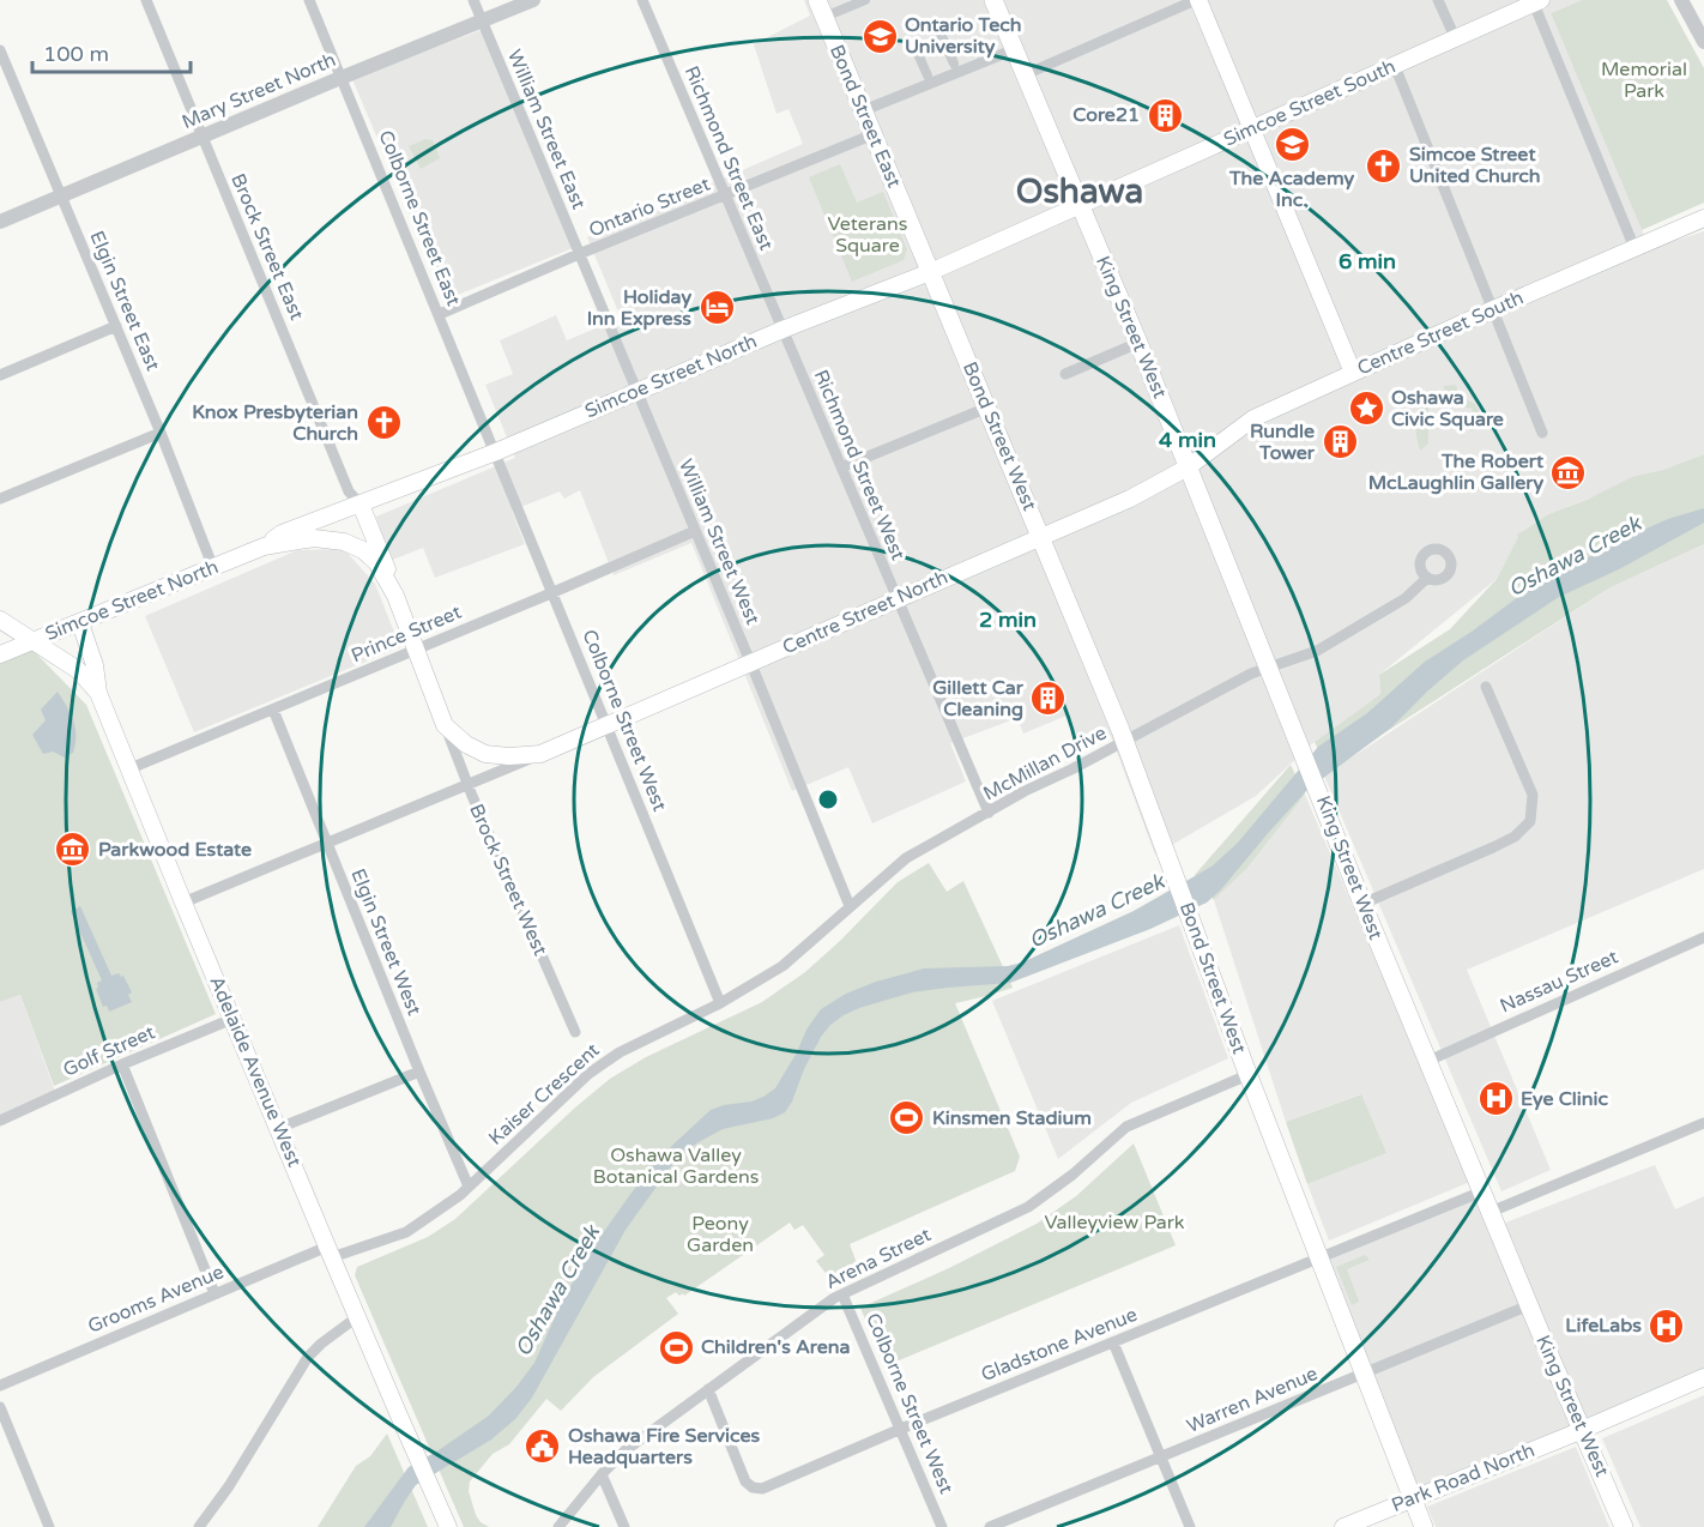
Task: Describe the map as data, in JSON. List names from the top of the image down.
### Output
{
  "streets": {
    "main road": [
      "Simcoe Street South",
      "Bond Street East",
      "King Street West",
      "Centre Street South",
      "Simcoe Street North",
      "Bond Street West",
      "Centre Street North",
      "Brock Street West",
      "Adelaide Avenue West",
      "Park Road North"
    ],
    "street": [
      "Mary Street North",
      "William Street East",
      "Richmond Street East",
      "Ontario Street",
      "Colborne Street East",
      "Brock Street East",
      "Elgin Street East",
      "Richmond Street West",
      "William Street West",
      "Prince Street",
      "Colborne Street West",
      "McMillan Drive",
      "Elgin Street West",
      "Nassau Street",
      "Golf Street",
      "Kaiser Crescent",
      "Arena Street",
      "Grooms Avenue",
      "Gladstone Avenue",
      "Warren Avenue"
    ]
  },
  "crossings": [
    ["Mary Street North", "William Street East"],
    ["Mary Street North", "Colborne Street East"],
    ["Mary Street North", "Brock Street East"],
    ["Mary Street North", "Elgin Street East"],
    ["Simcoe Street South", "King Street West"],
    ["Simcoe Street South", "Simcoe Street North"],
    ["Bond Street East", "Ontario Street"],
    ["Bond Street East", "Simcoe Street North"],
    ["Bond Street East", "Bond Street West"],
    ["William Street East", "Ontario Street"],
    ["William Street East", "Simcoe Street North"],
    ["William Street East", "William Street West"],
    ["Richmond Street East", "Ontario Street"],
    ["Richmond Street East", "Simcoe Street North"],
    ["Richmond Street East", "Richmond Street West"],
    ["Ontario Street", "Colborne Street East"],
    ["Colborne Street East", "Simcoe Street North"],
    ["Colborne Street East", "Colborne Street West"],
    ["Brock Street East", "Simcoe Street North"],
    ["Elgin Street East", "Simcoe Street North"],
    ["King Street West", "Centre Street South"],
    ["King Street West", "Simcoe Street North"],
    ["King Street West", "Centre Street North"],
    ["King Street West", "McMillan Drive"],
    ["King Street West", "Nassau Street"],
    ["King Street West", "Gladstone Avenue"],
    ["King Street West", "Warren Avenue"],
    ["King Street West", "Park Road North"],
    ["Centre Street South", "Centre Street North"],
    ["Simcoe Street North", "Bond Street West"],
    ["Simcoe Street North", "Richmond Street West"],
    ["Simcoe Street North", "William Street West"],
    ["Simcoe Street North", "Colborne Street West"],
    ["Simcoe Street North", "Brock Street West"],
    ["Simcoe Street North", "Adelaide Avenue West"],
    ["Bond Street West", "Centre Street North"],
    ["Bond Street West", "McMillan Drive"],
    ["Bond Street West", "Arena Street"],
    ["Bond Street West", "Gladstone Avenue"],
    ["Bond Street West", "Warren Avenue"],
    ["Bond Street West", "Park Road North"],
    ["Richmond Street West", "Centre Street North"],
    ["Richmond Street West", "McMillan Drive"],
    ["William Street West", "Centre Street North"],
    ["William Street West", "Prince Street"],
    ["William Street West", "McMillan Drive"],
    ["William Street West", "Kaiser Crescent"],
    ["Centre Street North", "Colborne Street West"],
    ["Centre Street North", "Brock Street West"],
    ["Centre Street North", "Elgin Street West"],
    ["Centre Street North", "Adelaide Avenue West"],
    ["Prince Street", "Colborne Street West"],
    ["Prince Street", "Brock Street West"],
    ["Prince Street", "Elgin Street West"],
    ["Prince Street", "Adelaide Avenue West"],
    ["Colborne Street West", "Kaiser Crescent"],
    ["Colborne Street West", "Arena Street"],
    ["Colborne Street West", "Gladstone Avenue"],
    ["McMillan Drive", "Kaiser Crescent"],
    ["Elgin Street West", "Kaiser Crescent"],
    ["Golf Street", "Adelaide Avenue West"],
    ["Adelaide Avenue West", "Kaiser Crescent"],
    ["Adelaide Avenue West", "Grooms Avenue"],
    ["Kaiser Crescent", "Grooms Avenue"],
    ["Arena Street", "Gladstone Avenue"]
  ],
  "districts": ["Oshawa"],
  "water": ["Oshawa Creek"],
  "parks": [
    "Memorial Park",
    "Veterans Square",
    "Oshawa Valley Botanical Gardens",
    "Valleyview Park",
    "Peony Garden"
  ],
  "places": {
    "school or university": ["Ontario Tech University", "The Academy Inc."],
    "building": ["Core21", "Rundle Tower", "Gillett Car Cleaning"],
    "church": ["Simcoe Street United Church", "Knox Presbyterian Church"],
    "hotel": ["Holiday Inn Express"],
    "place": ["Oshawa Civic Square"],
    "museum": ["The Robert McLaughlin Gallery", "Parkwood Estate"],
    "hospital": ["Eye Clinic", "LifeLabs"],
    "sports": ["Kinsmen Stadium", "Children's Arena"],
    "public building": ["Oshawa Fire Services Headquarters"]
  },
  "scale_bar": "100 m",
  "rings": ["6 min", "4 min", "2 min"]
}
